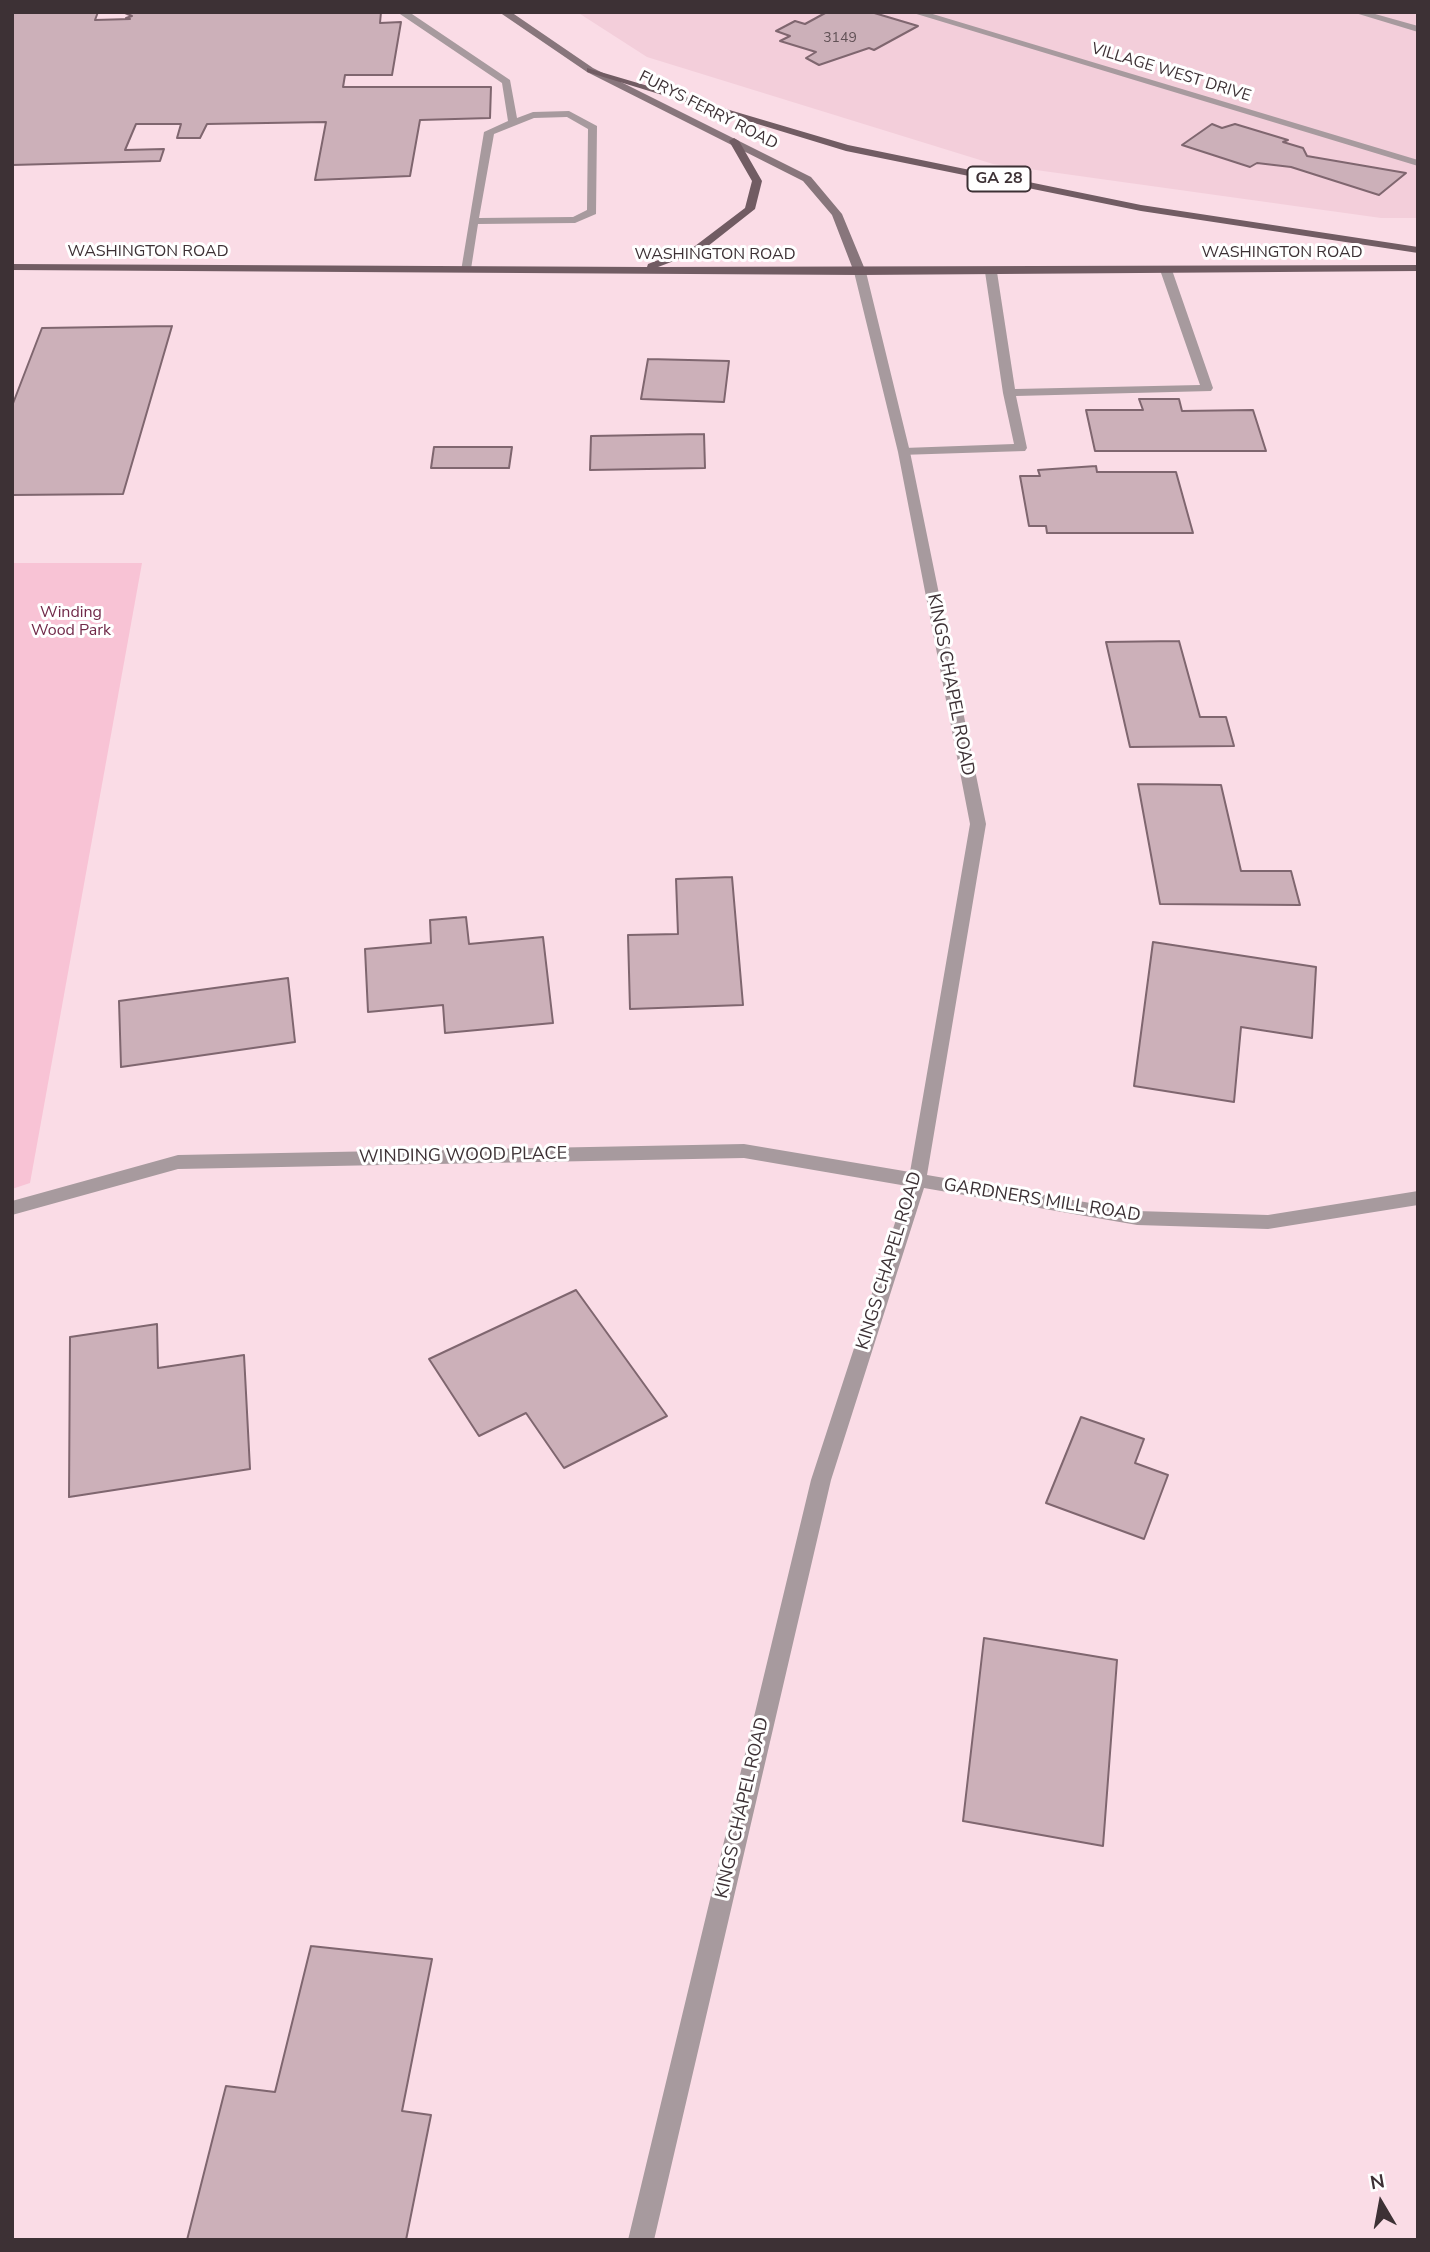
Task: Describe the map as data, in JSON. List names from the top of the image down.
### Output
{
  "streets": {
    "main road": ["FURYS FERRY ROAD", "GA 28", "WASHINGTON ROAD"],
    "street": [
      "VILLAGE WEST DRIVE",
      "KINGS CHAPEL ROAD",
      "WINDING WOOD PLACE",
      "GARDNERS MILL ROAD"
    ]
  },
  "crossings": [
    ["FURYS FERRY ROAD", "GA 28"],
    ["FURYS FERRY ROAD", "WASHINGTON ROAD"],
    ["FURYS FERRY ROAD", "KINGS CHAPEL ROAD"],
    ["WASHINGTON ROAD", "KINGS CHAPEL ROAD"],
    ["KINGS CHAPEL ROAD", "WINDING WOOD PLACE"],
    ["KINGS CHAPEL ROAD", "GARDNERS MILL ROAD"],
    ["WINDING WOOD PLACE", "GARDNERS MILL ROAD"]
  ],
  "parks": ["Winding Wood Park"],
  "house_numbers": ["3149"],
  "north": "top"
}
